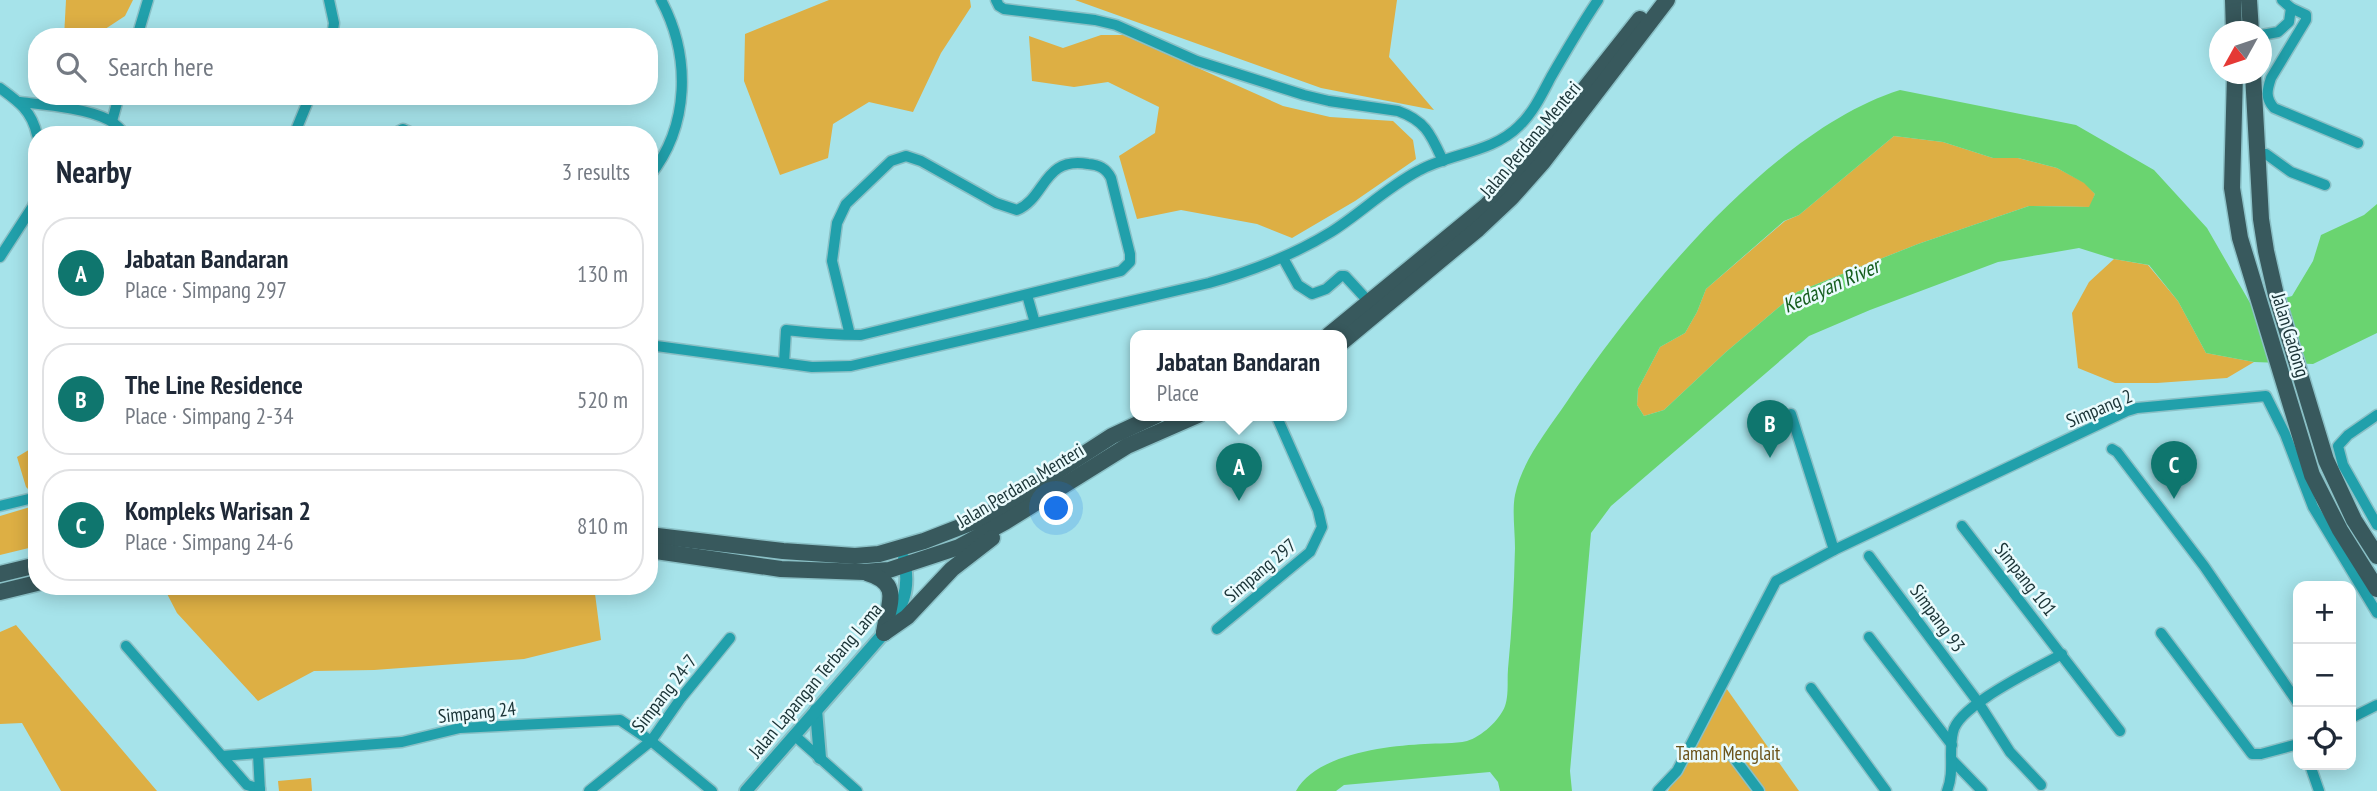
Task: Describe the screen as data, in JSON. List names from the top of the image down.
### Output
{
  "streets": {
    "main road": ["Jalan Perdana Menteri", "Jalan Gadong"],
    "street": [
      "Simpang 2",
      "Simpang 297",
      "Simpang 101",
      "Simpang 93",
      "Jalan Lapangan Terbang Lama",
      "Simpang 24-7",
      "Simpang 24"
    ]
  },
  "crossings": [
    ["Jalan Perdana Menteri", "Jalan Lapangan Terbang Lama"],
    ["Simpang 24-7", "Simpang 24"]
  ],
  "water": ["Kedayan River"],
  "parks": ["Taman Menglait"],
  "north": "bottom left",
  "page": {
    "search": "Search here",
    "heading": ["Nearby", "3 results"],
    "list": [
      {
        "mark": "A",
        "name": "Jabatan Bandaran",
        "note": "Place · Simpang 297",
        "value": "130 m"
      },
      {
        "mark": "B",
        "name": "The Line Residence",
        "note": "Place · Simpang 2-34",
        "value": "520 m"
      },
      {
        "mark": "C",
        "name": "Kompleks Warisan 2",
        "note": "Place · Simpang 24-6",
        "value": "810 m"
      }
    ],
    "popup": ["Jabatan Bandaran", "Place"],
    "pins": ["B", "C", "A"],
    "map_buttons": ["+", "−"]
  }
}
